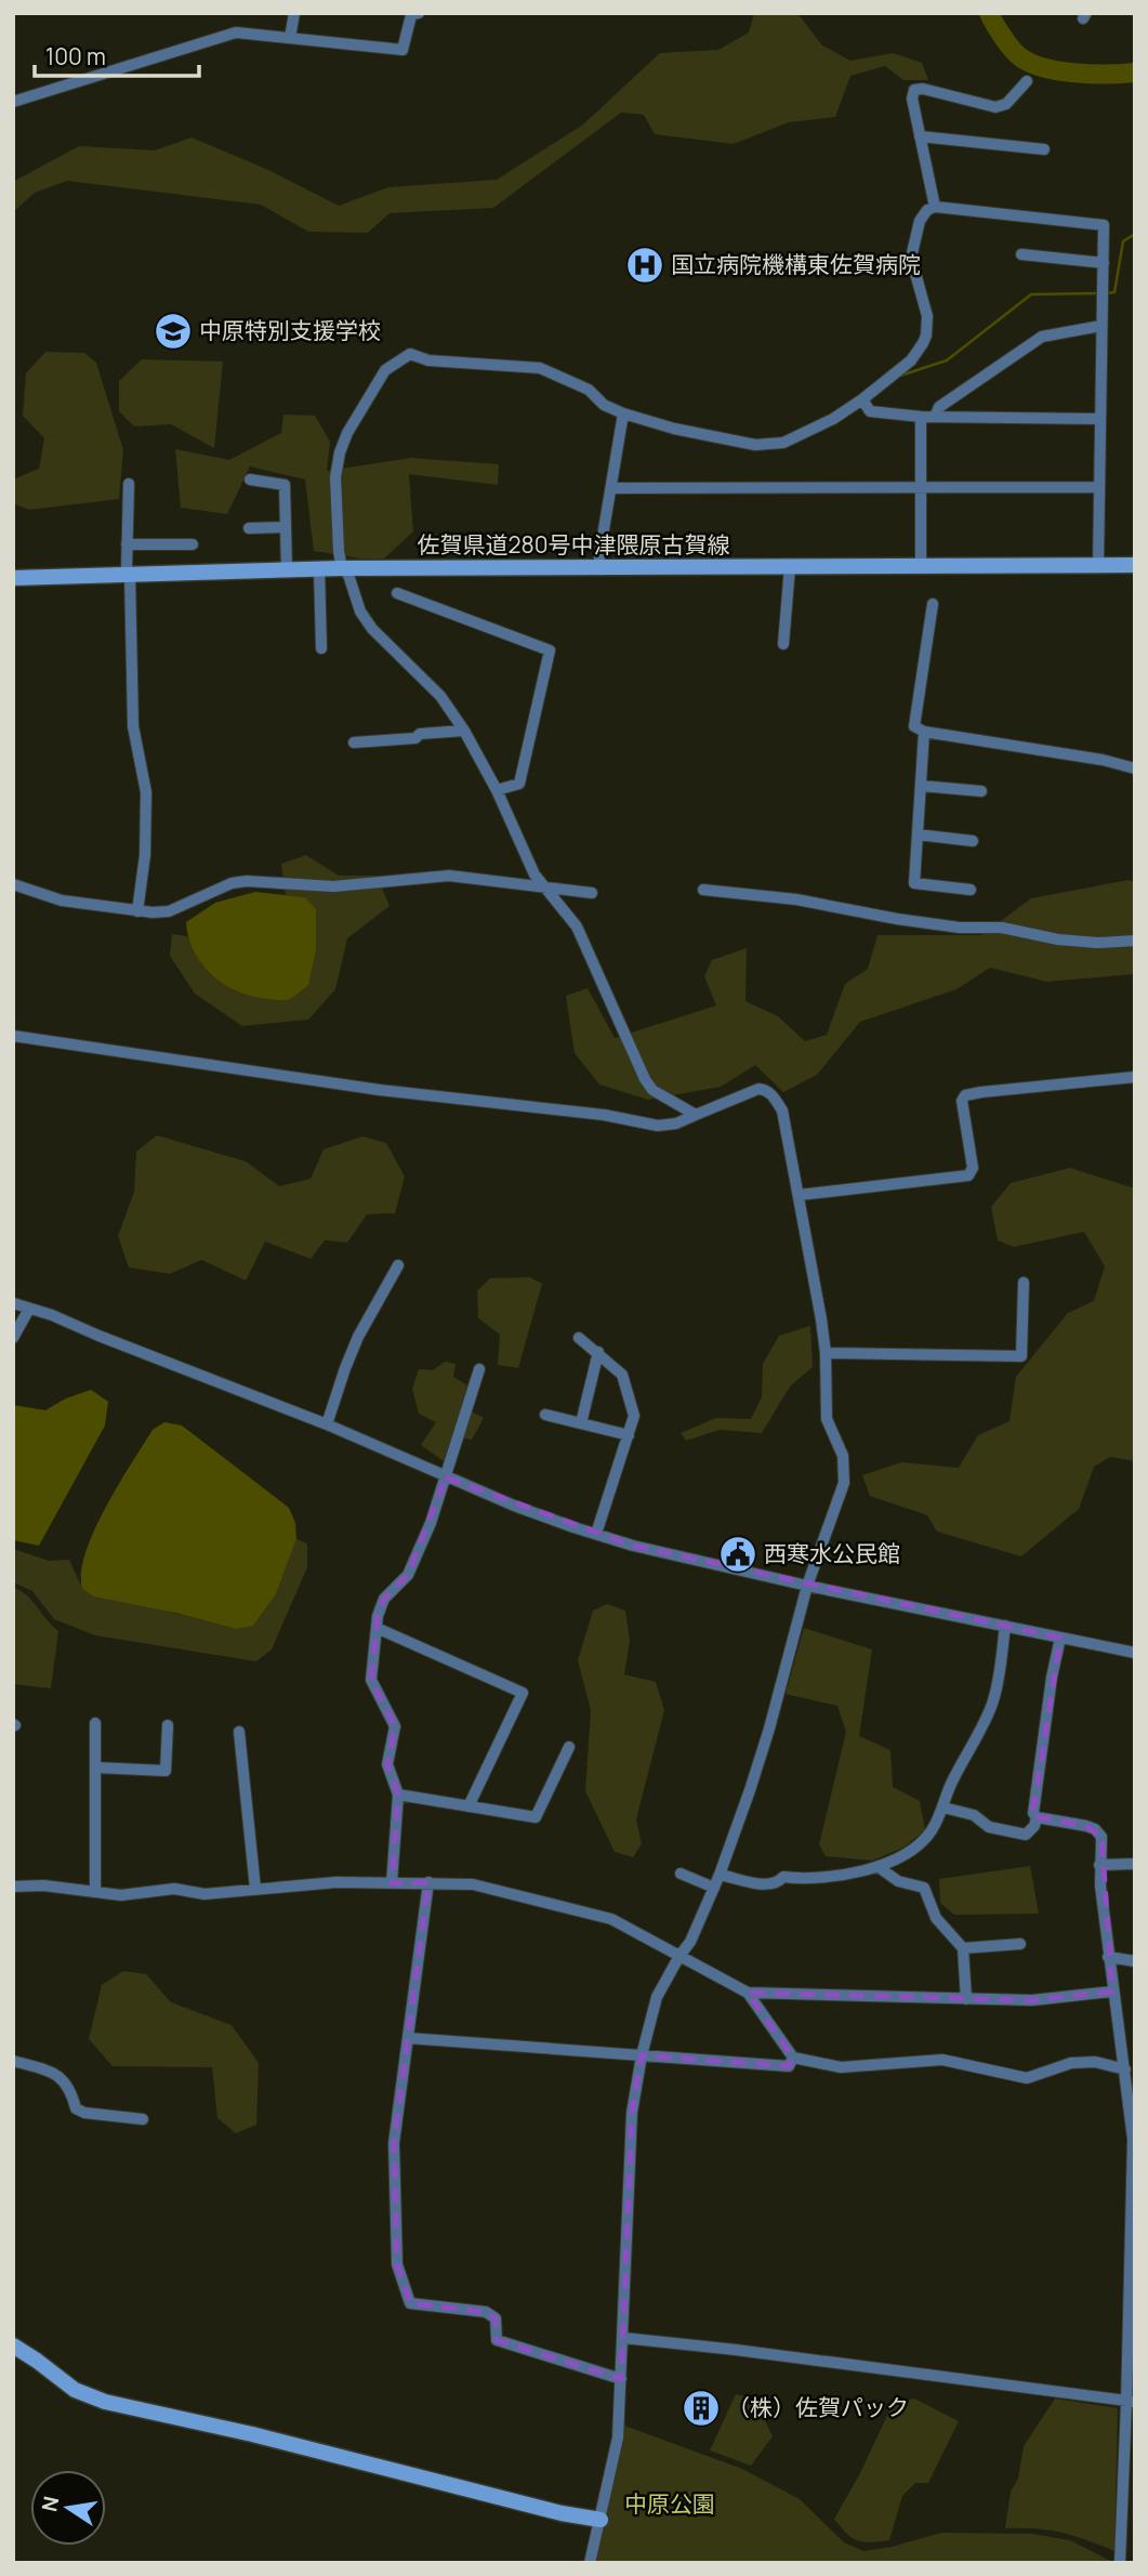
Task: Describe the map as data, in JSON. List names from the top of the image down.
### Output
{
  "streets": {
    "main road": ["佐賀県道280号中津隈原古賀線"]
  },
  "parks": ["中原公園"],
  "places": {
    "hospital": ["国立病院機構東佐賀病院"],
    "school or university": ["中原特別支援学校"],
    "public building": ["西寒水公民館"],
    "building": ["（株）佐賀パック"]
  },
  "scale_bar": "100 m",
  "north": "left"
}
